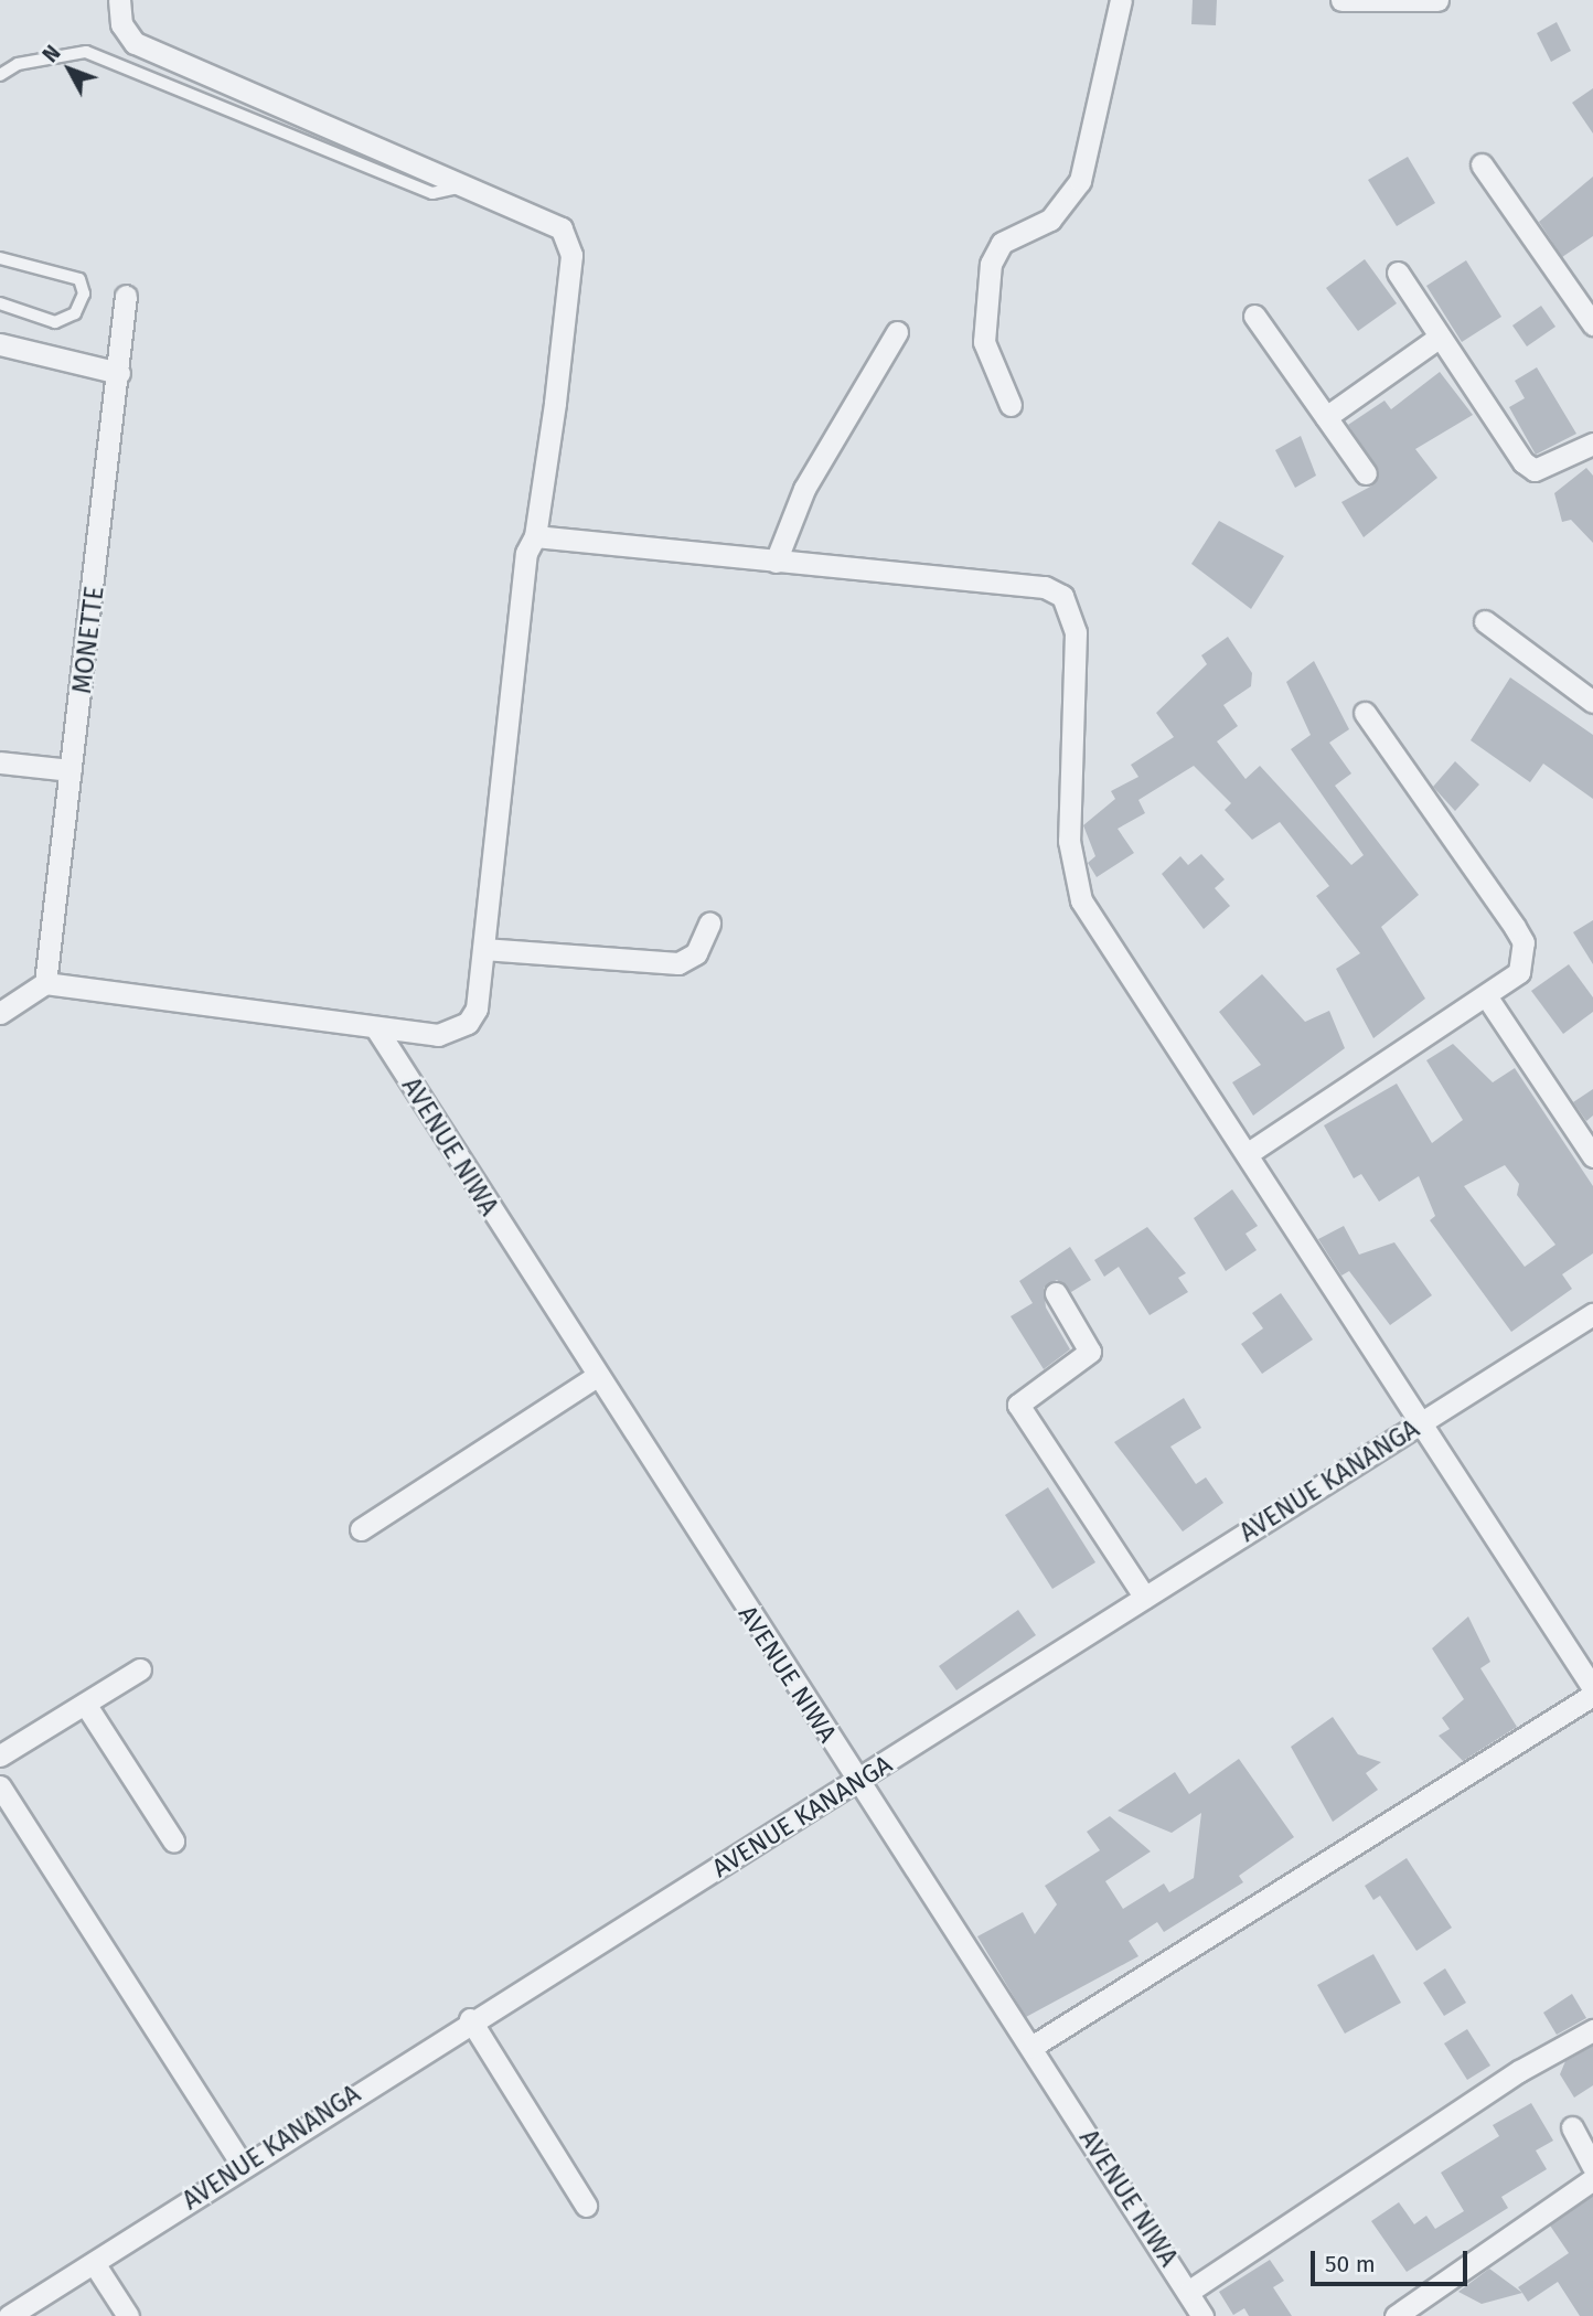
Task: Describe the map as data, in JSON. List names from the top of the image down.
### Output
{
  "streets": {
    "street": ["MONETTE", "AVENUE NIWA", "AVENUE KANANGA"]
  },
  "crossings": [
    ["AVENUE NIWA", "AVENUE KANANGA"]
  ],
  "scale_bar": "50 m",
  "north": "top left"
}
